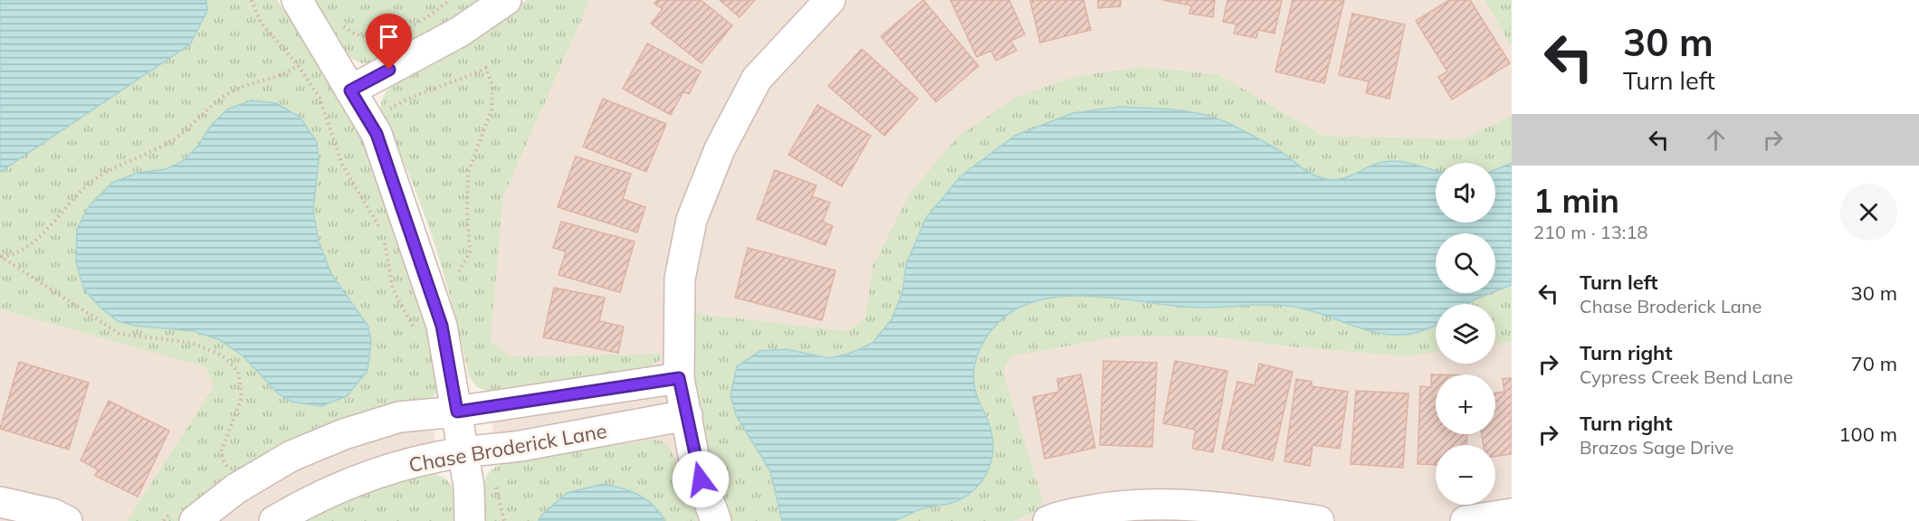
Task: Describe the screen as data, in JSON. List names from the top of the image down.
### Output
{
  "streets": {
    "street": ["Chase Broderick Lane"]
  },
  "page": {
    "turn": ["30 m", "Turn left"],
    "map_buttons": ["+", "−"],
    "heading": ["1 min", "210 m · 13:18"],
    "list": [
      {
        "name": "Turn left",
        "note": "Chase Broderick Lane",
        "value": "30 m"
      },
      {
        "name": "Turn right",
        "note": "Cypress Creek Bend Lane",
        "value": "70 m"
      },
      {
        "name": "Turn right",
        "note": "Brazos Sage Drive",
        "value": "100 m"
      }
    ]
  }
}
